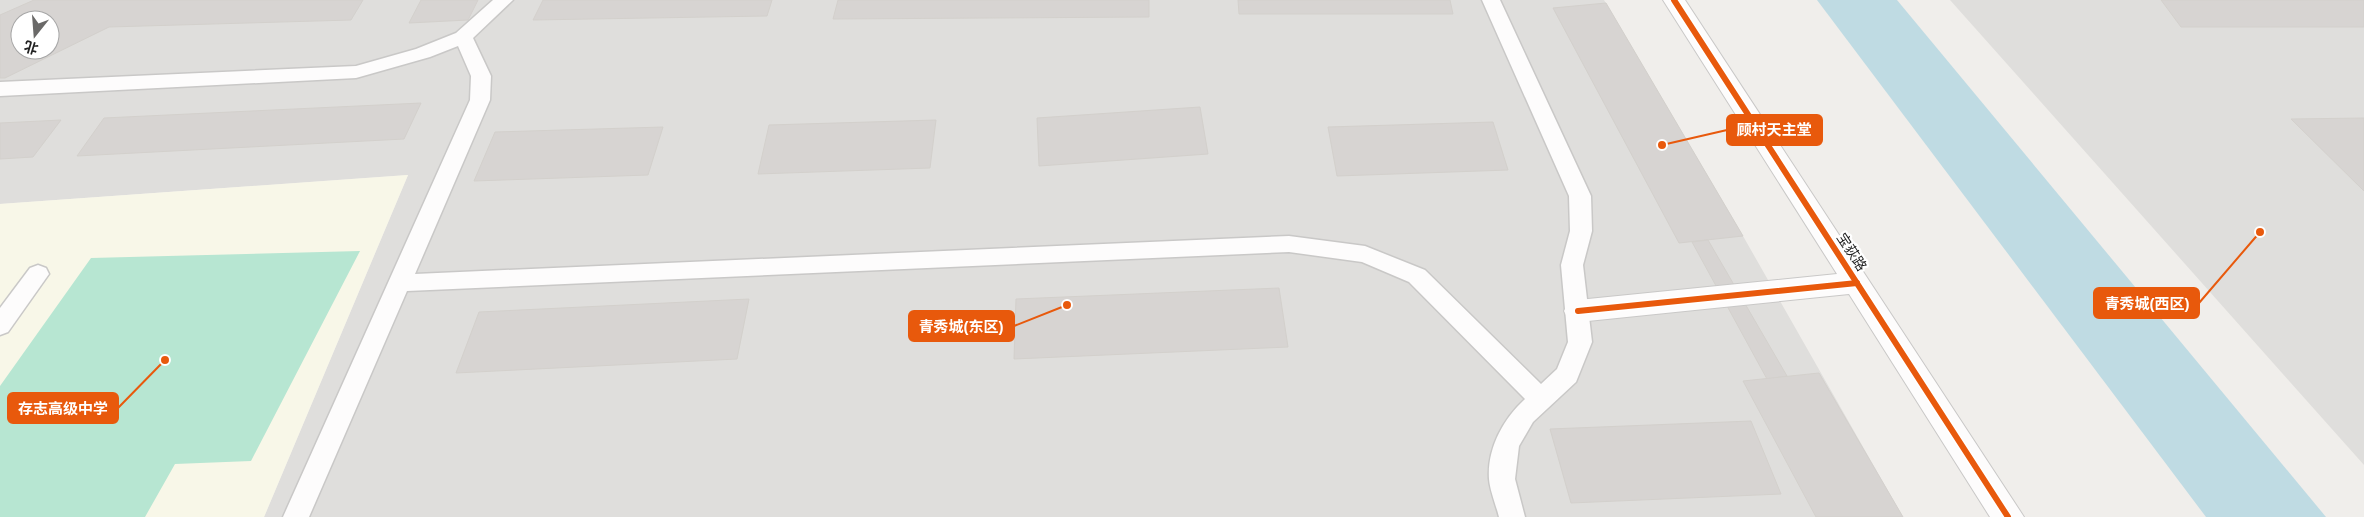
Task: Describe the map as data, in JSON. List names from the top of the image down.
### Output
{
  "streets": {
    "street": ["宝荻路"]
  },
  "places": [
    "顾村天主堂",
    "青秀城(西区)",
    "青秀城(东区)",
    "存志高级中学"
  ],
  "north": "bottom"
}
